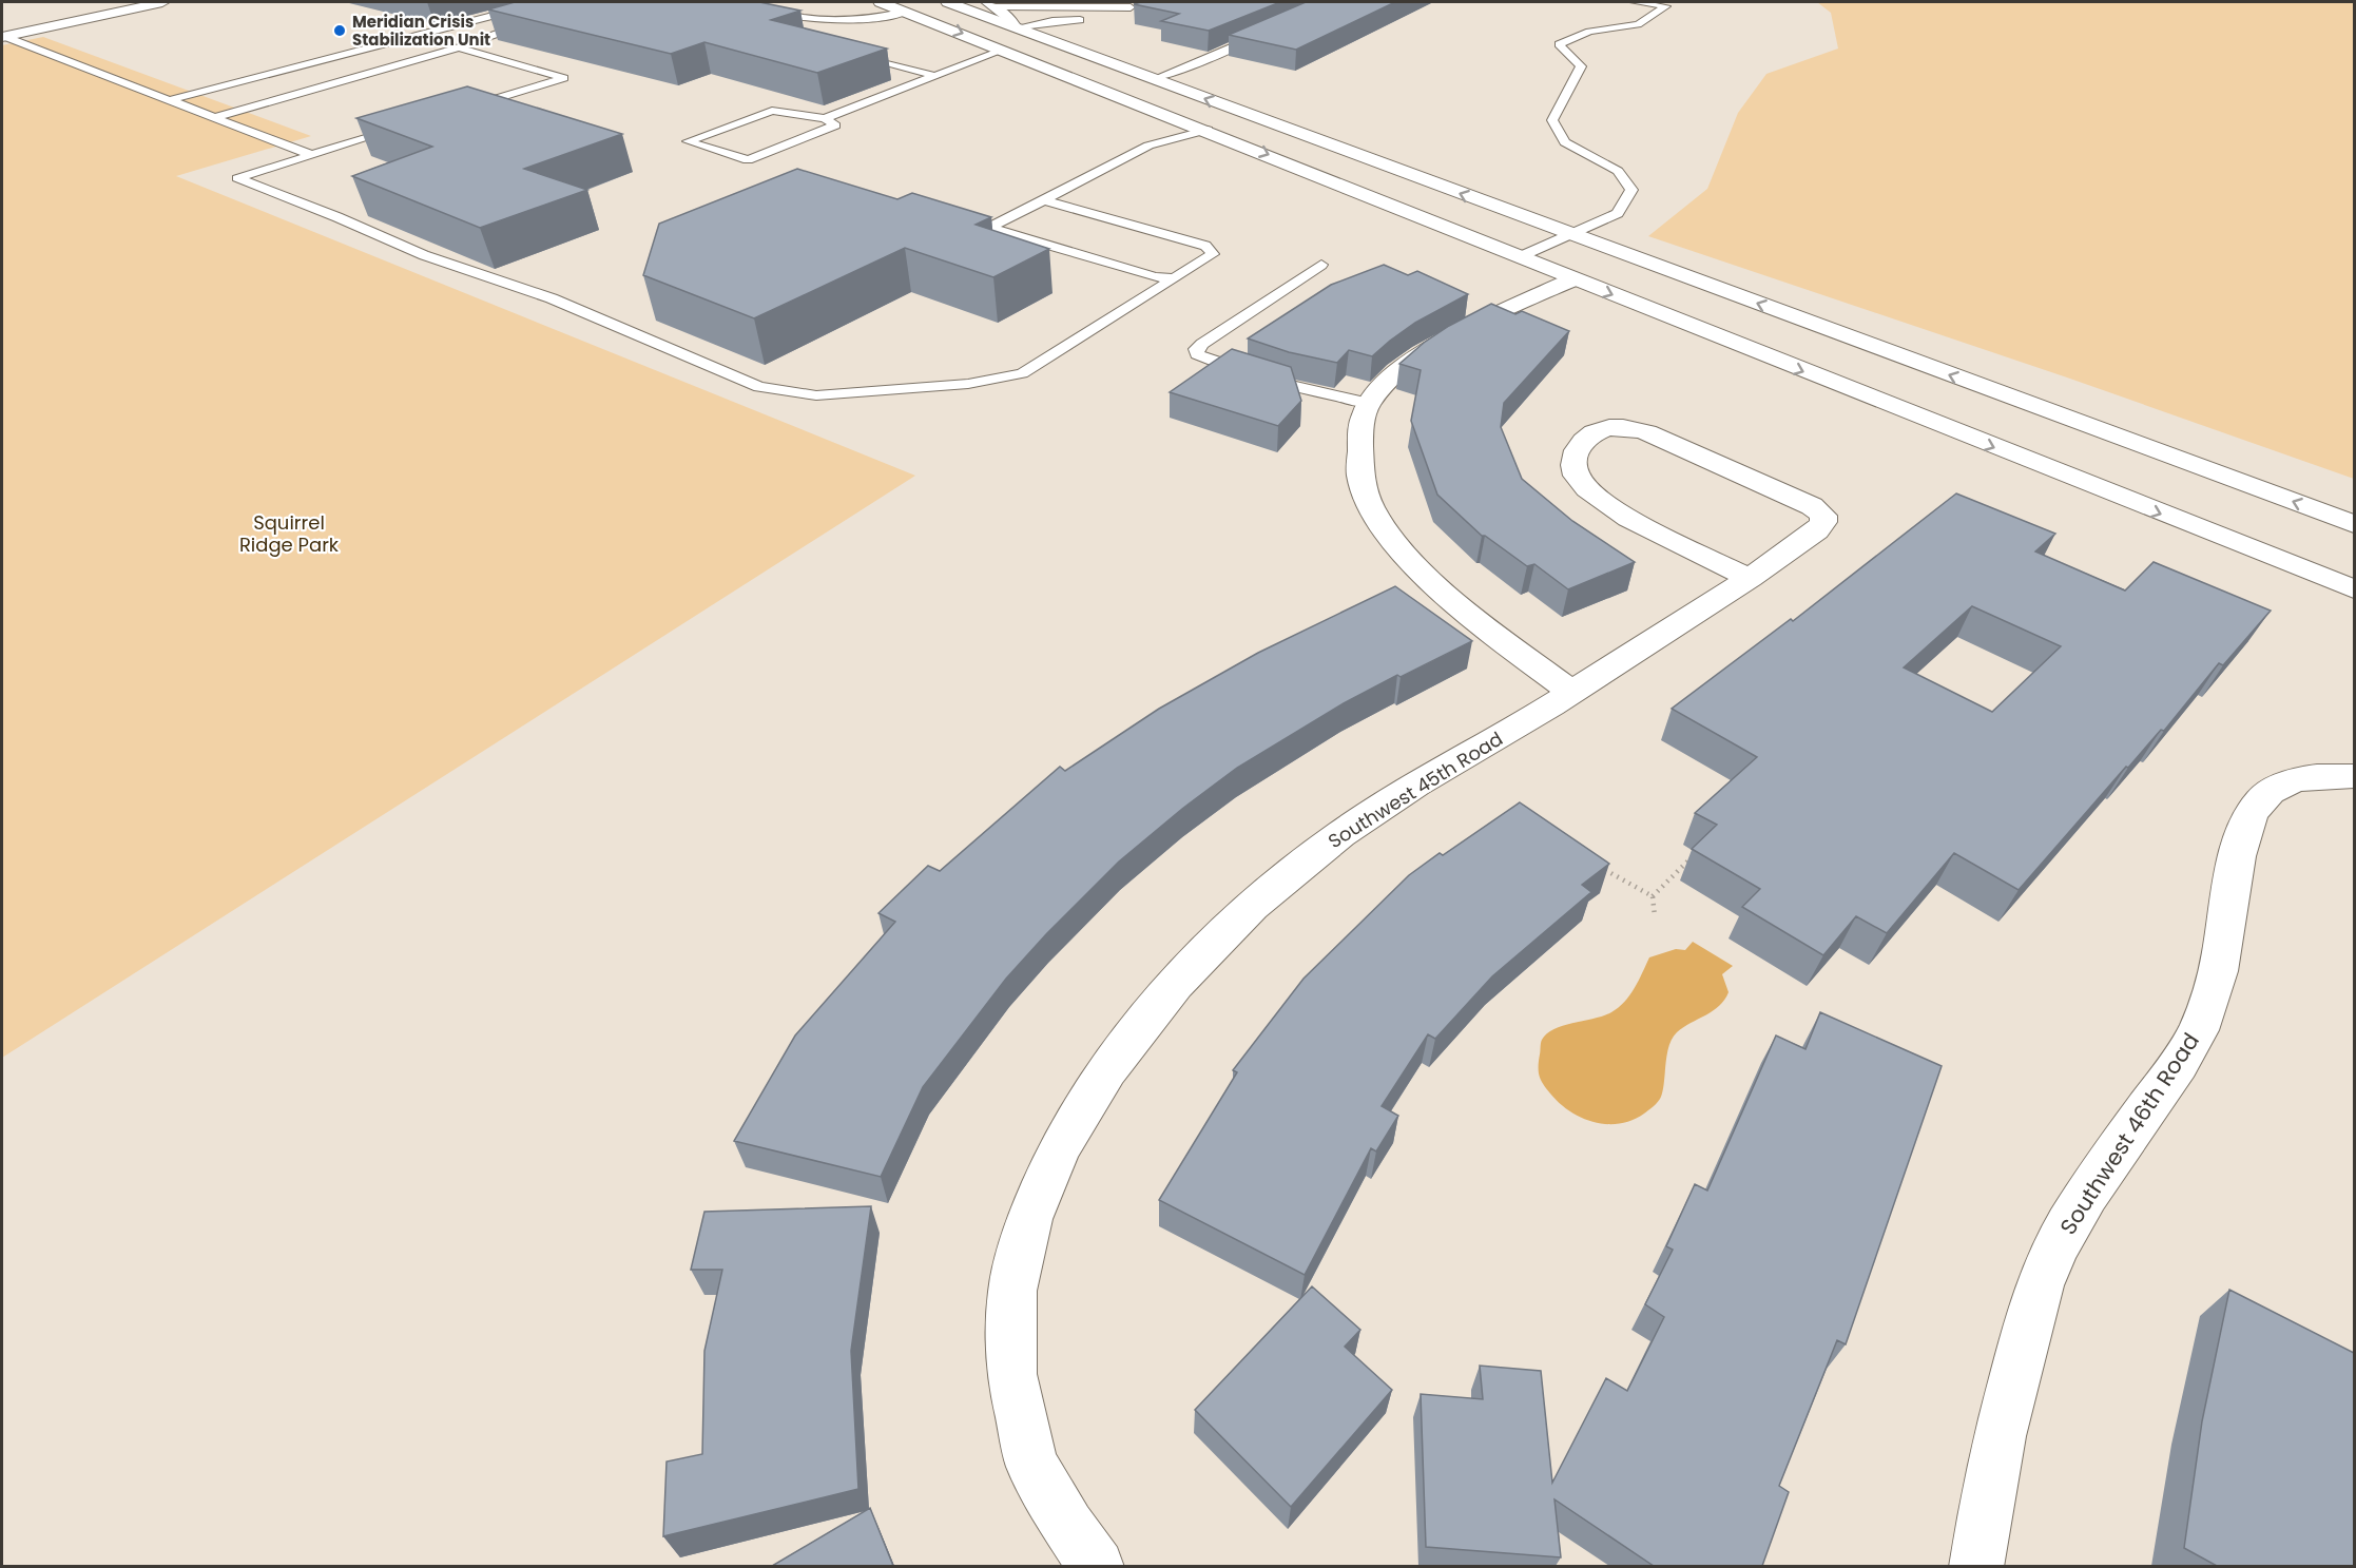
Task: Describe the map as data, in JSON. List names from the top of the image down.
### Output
{
  "streets": {
    "main road": ["Southwest 45th Road", "Southwest 46th Road"]
  },
  "parks": ["Squirrel Ridge Park"],
  "places": ["Meridian Crisis Stabilization Unit"]
}
